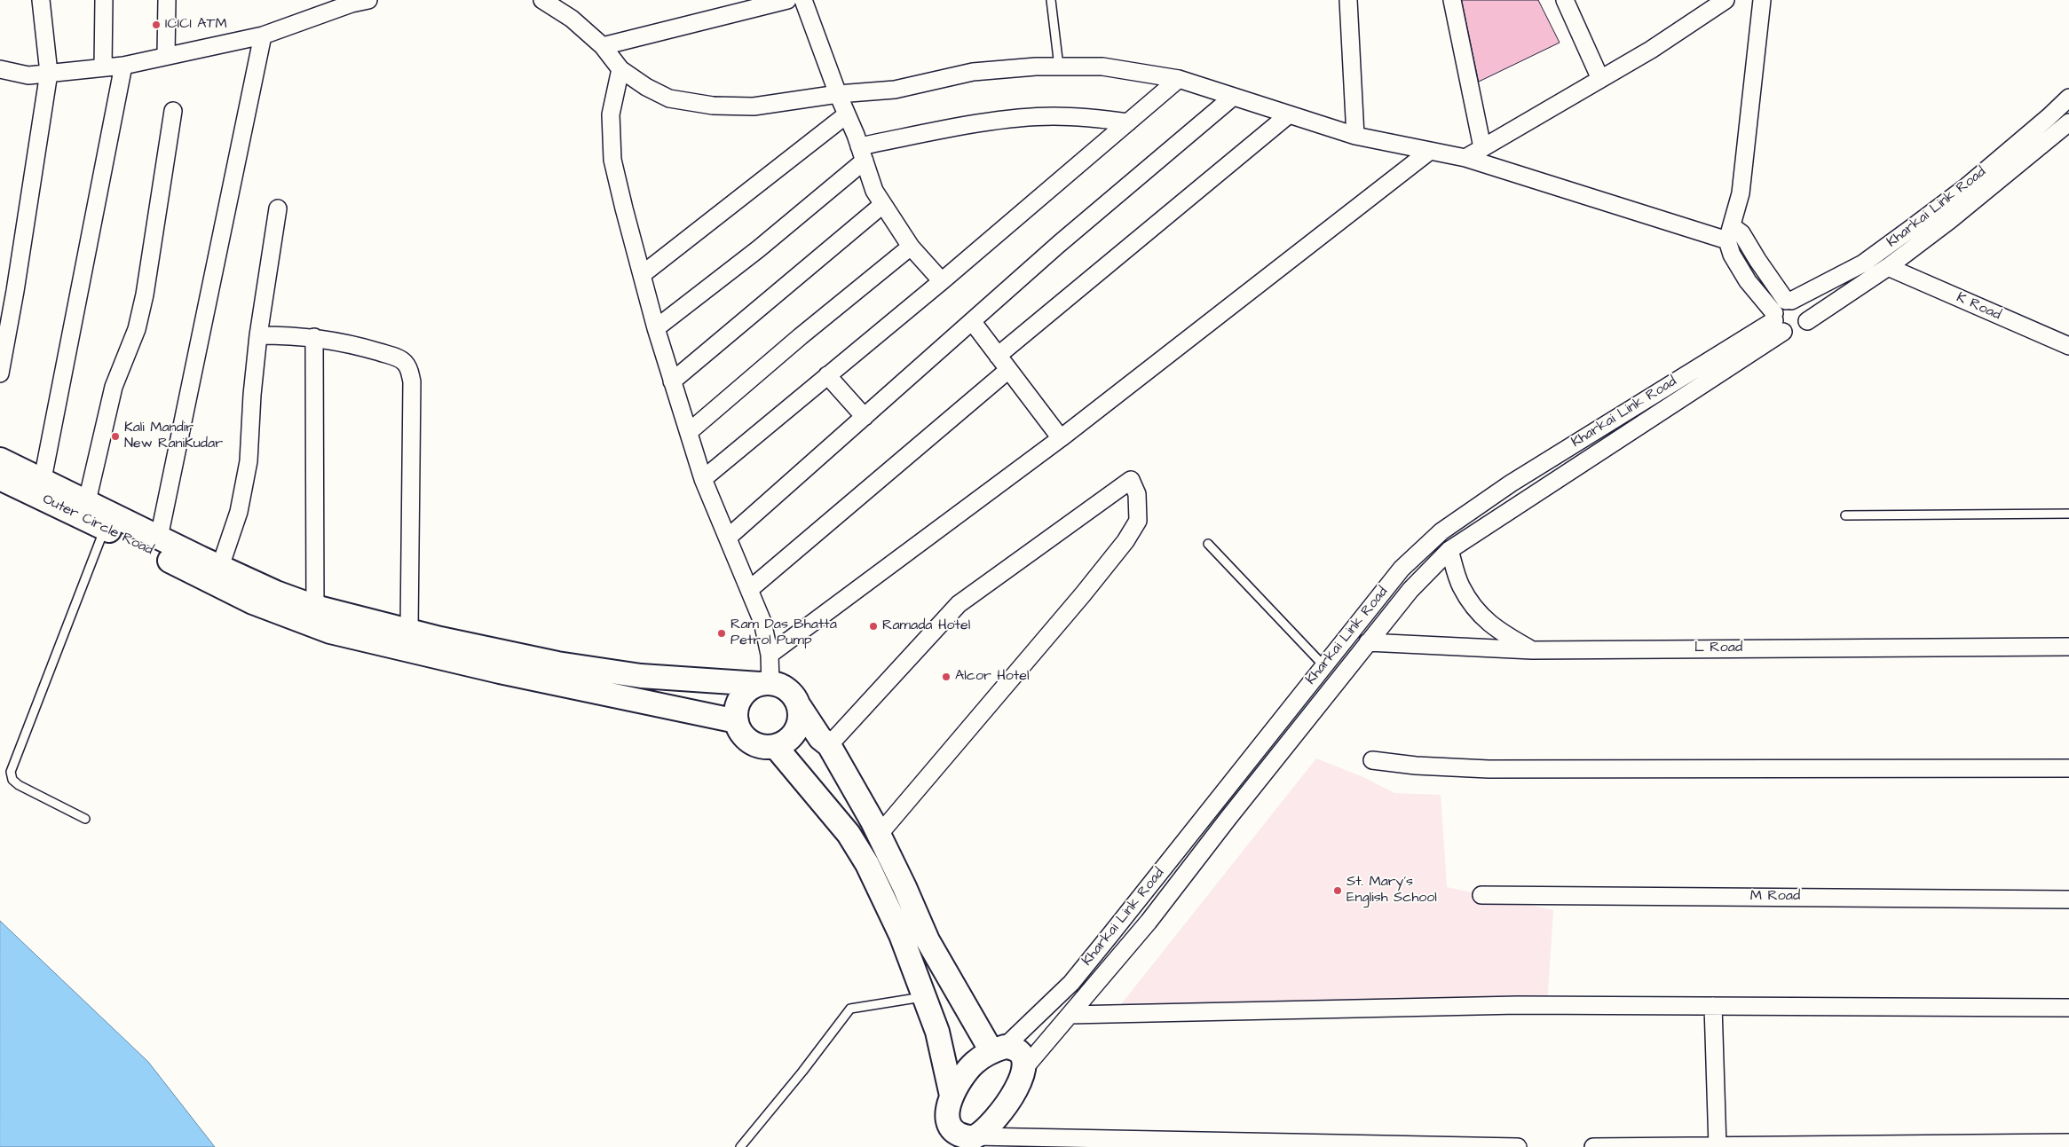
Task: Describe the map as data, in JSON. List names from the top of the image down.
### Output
{
  "streets": {
    "main road": ["Outer Circle Road"],
    "street": [
      "Kharkai Link Road",
      "K Road",
      "L Road",
      "M Road"
    ]
  },
  "crossings": [
    ["Kharkai Link Road", "K Road"]
  ],
  "places": [
    "ICICI ATM",
    "Kali Mandir New RaniKudar",
    "Ramada Hotel",
    "Ram Das Bhatta Petrol Pump",
    "Alcor Hotel",
    "St. Mary's English School"
  ]
}
